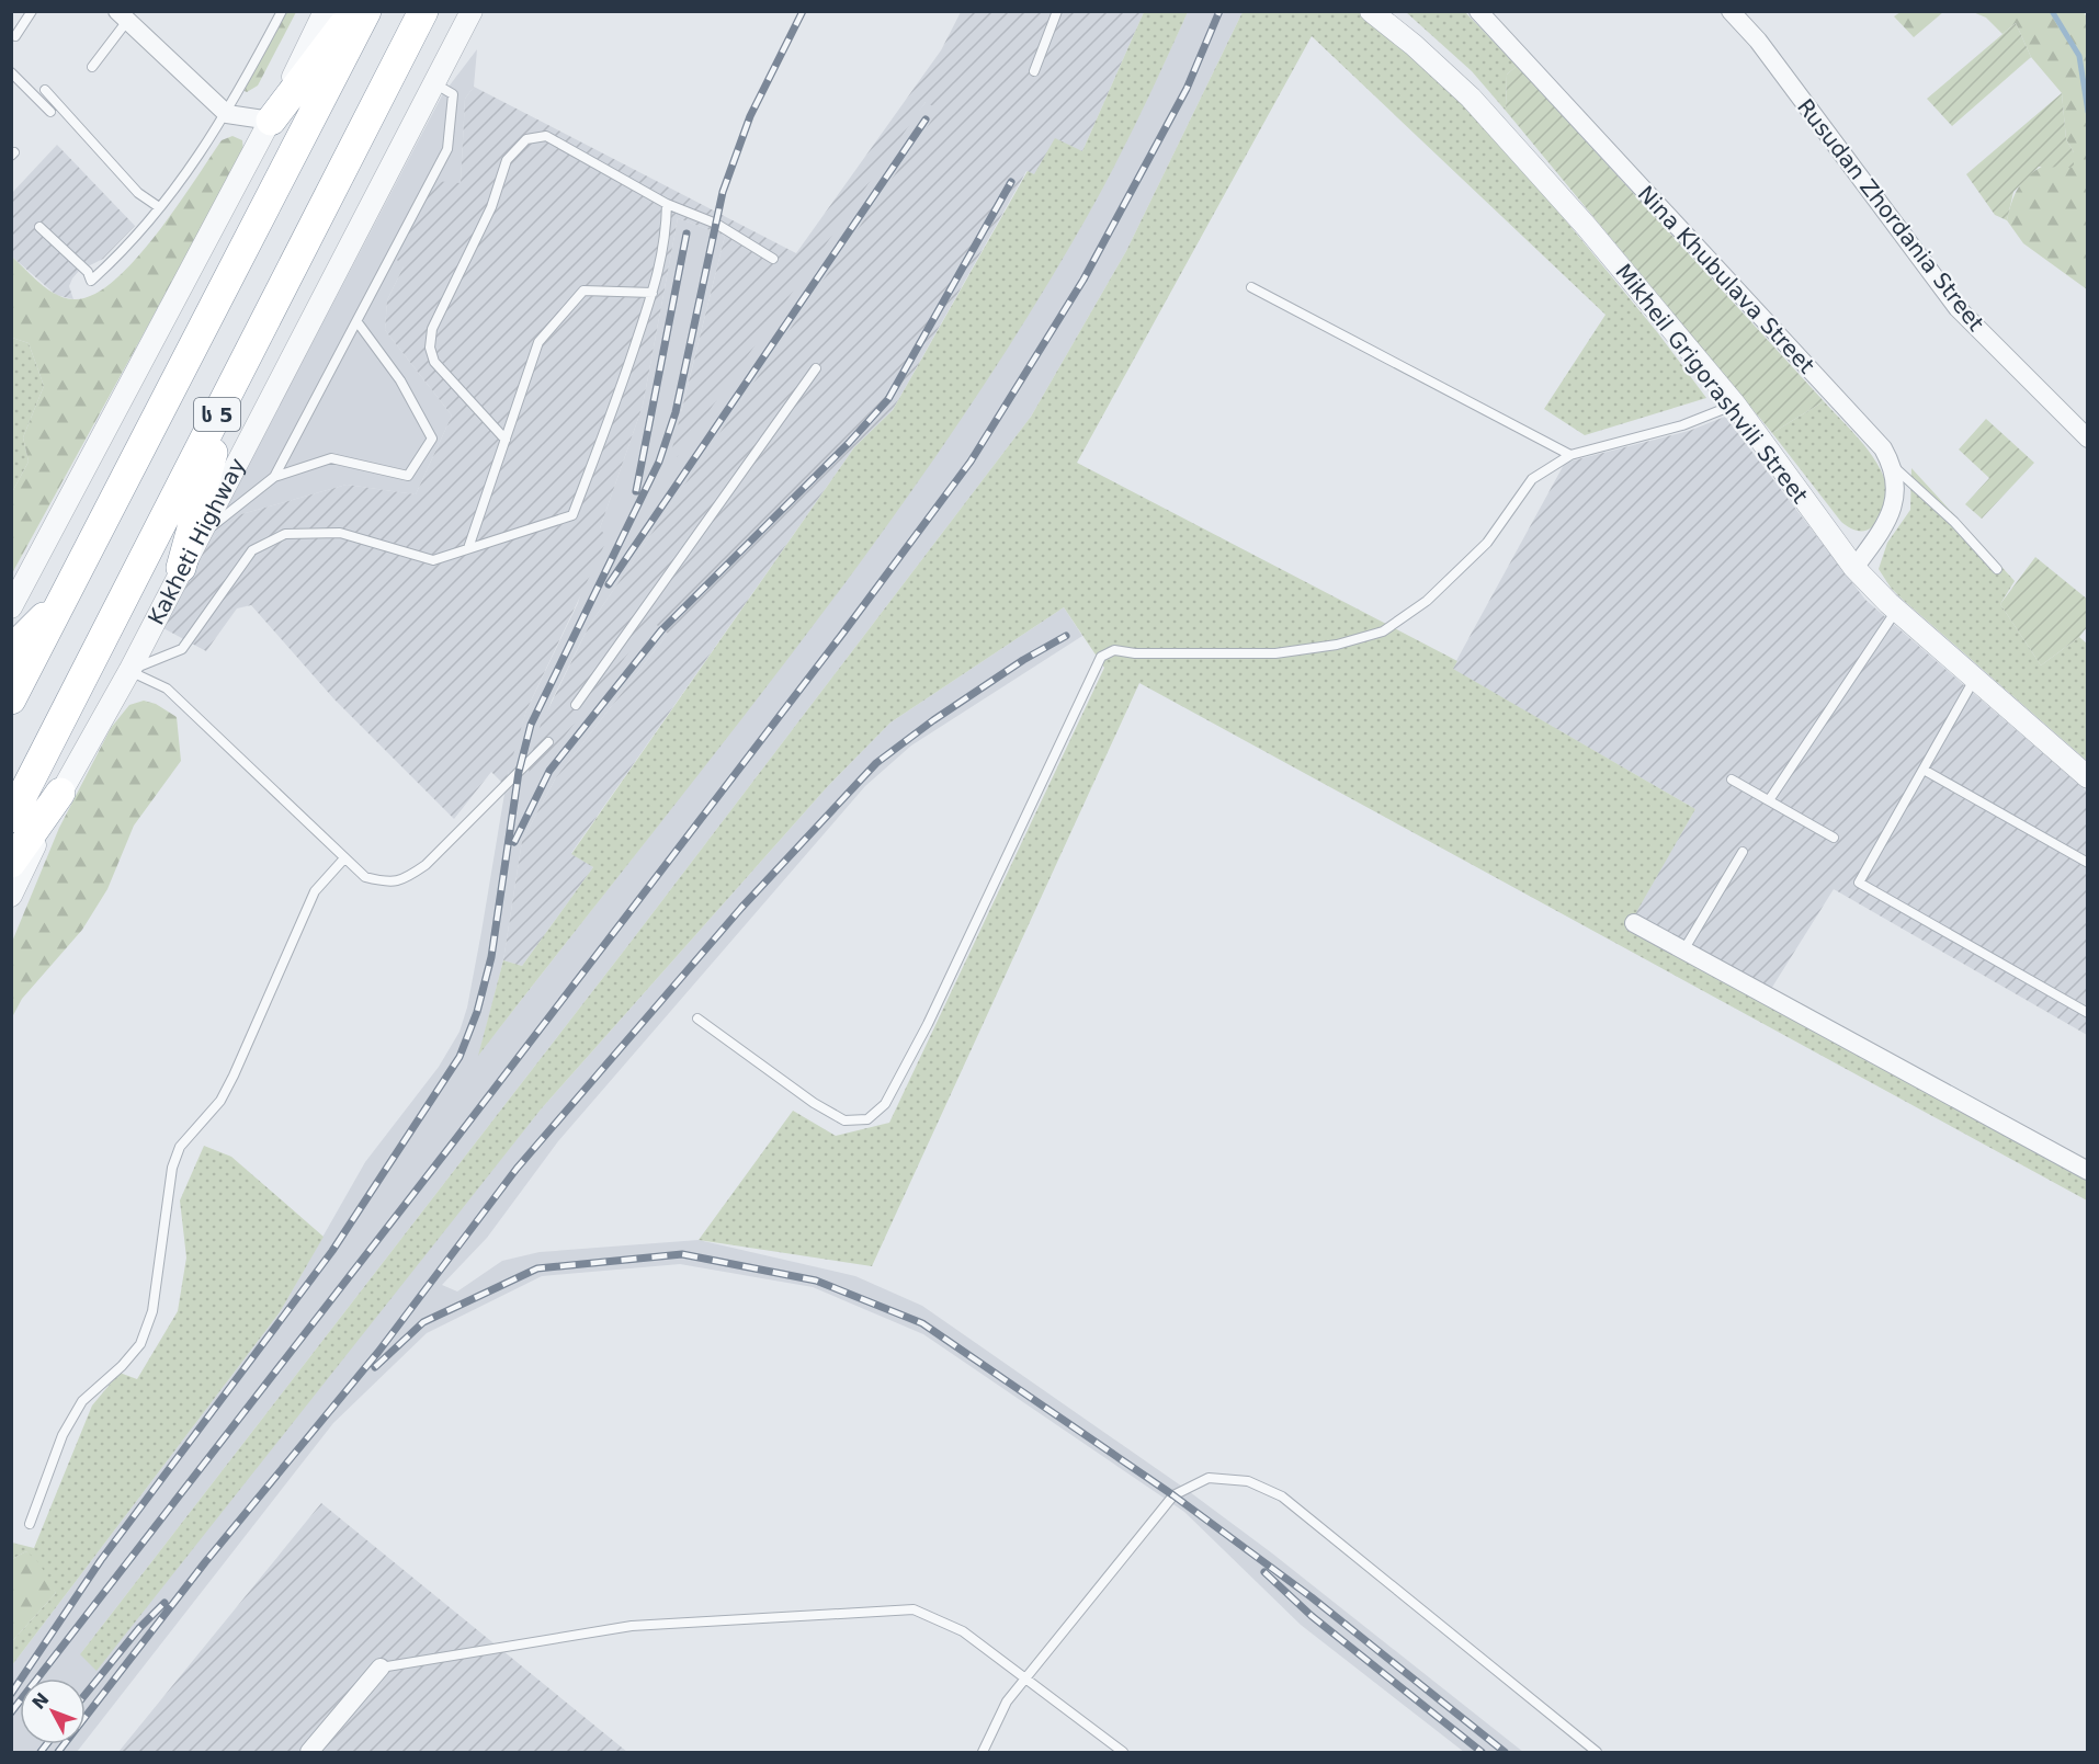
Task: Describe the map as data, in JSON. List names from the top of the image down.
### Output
{
  "streets": {
    "highway": ["ს 5", "Kakheti Highway"],
    "street": ["Rusudan Zhordania Street", "Nina Khubulava Street", "Mikheil Grigorashvili Street"]
  },
  "north": "top left"
}
